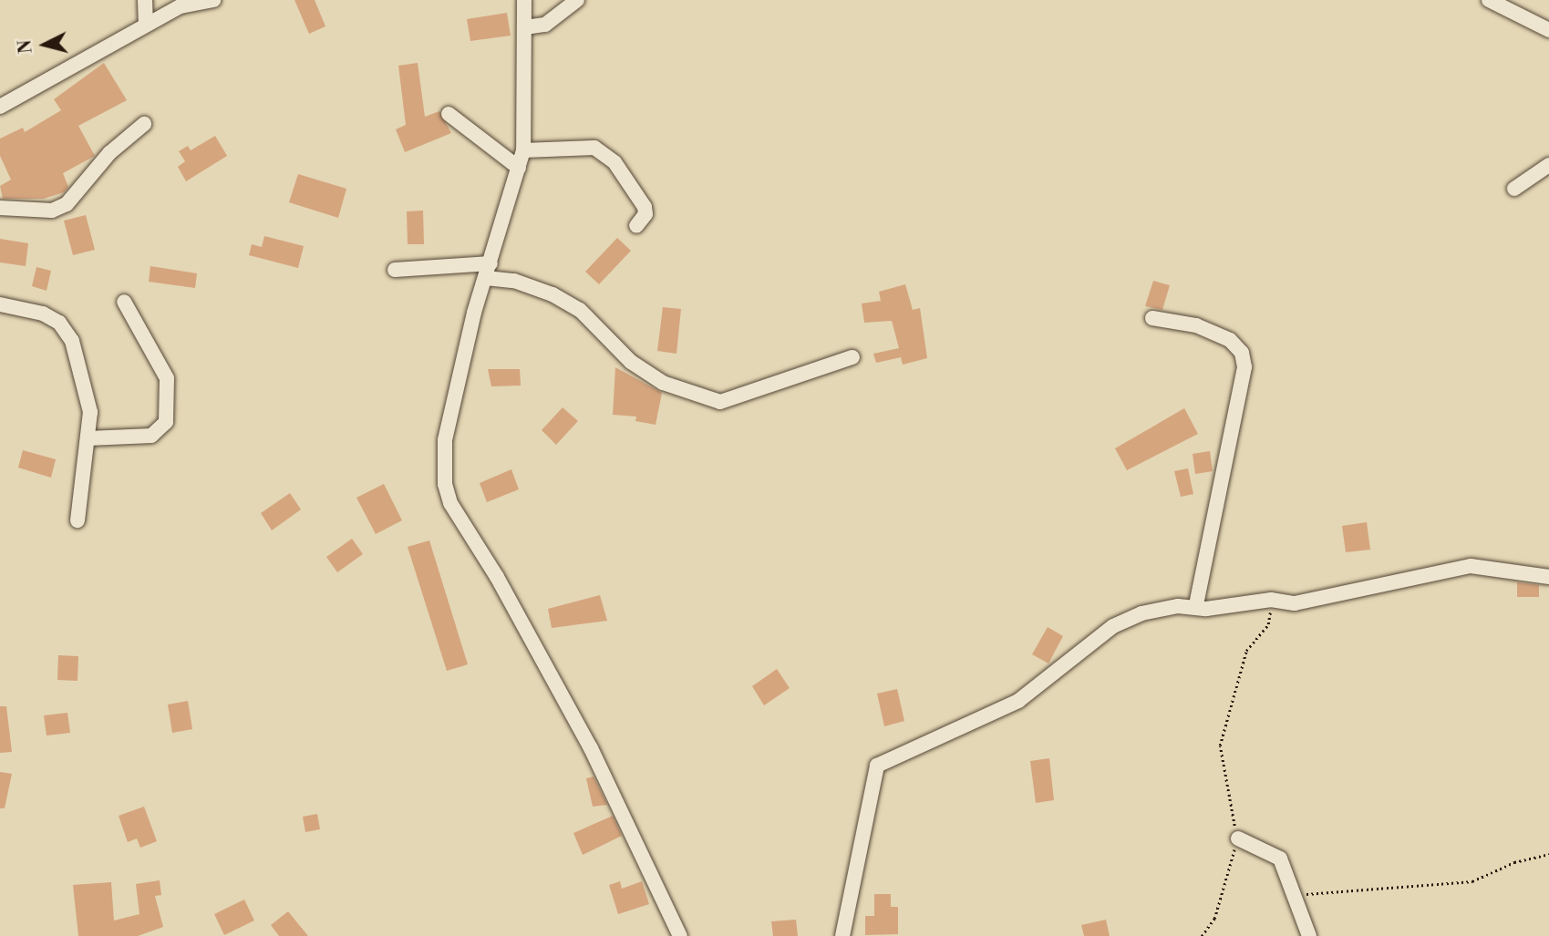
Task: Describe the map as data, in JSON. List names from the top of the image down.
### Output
{
  "north": "left"
}
